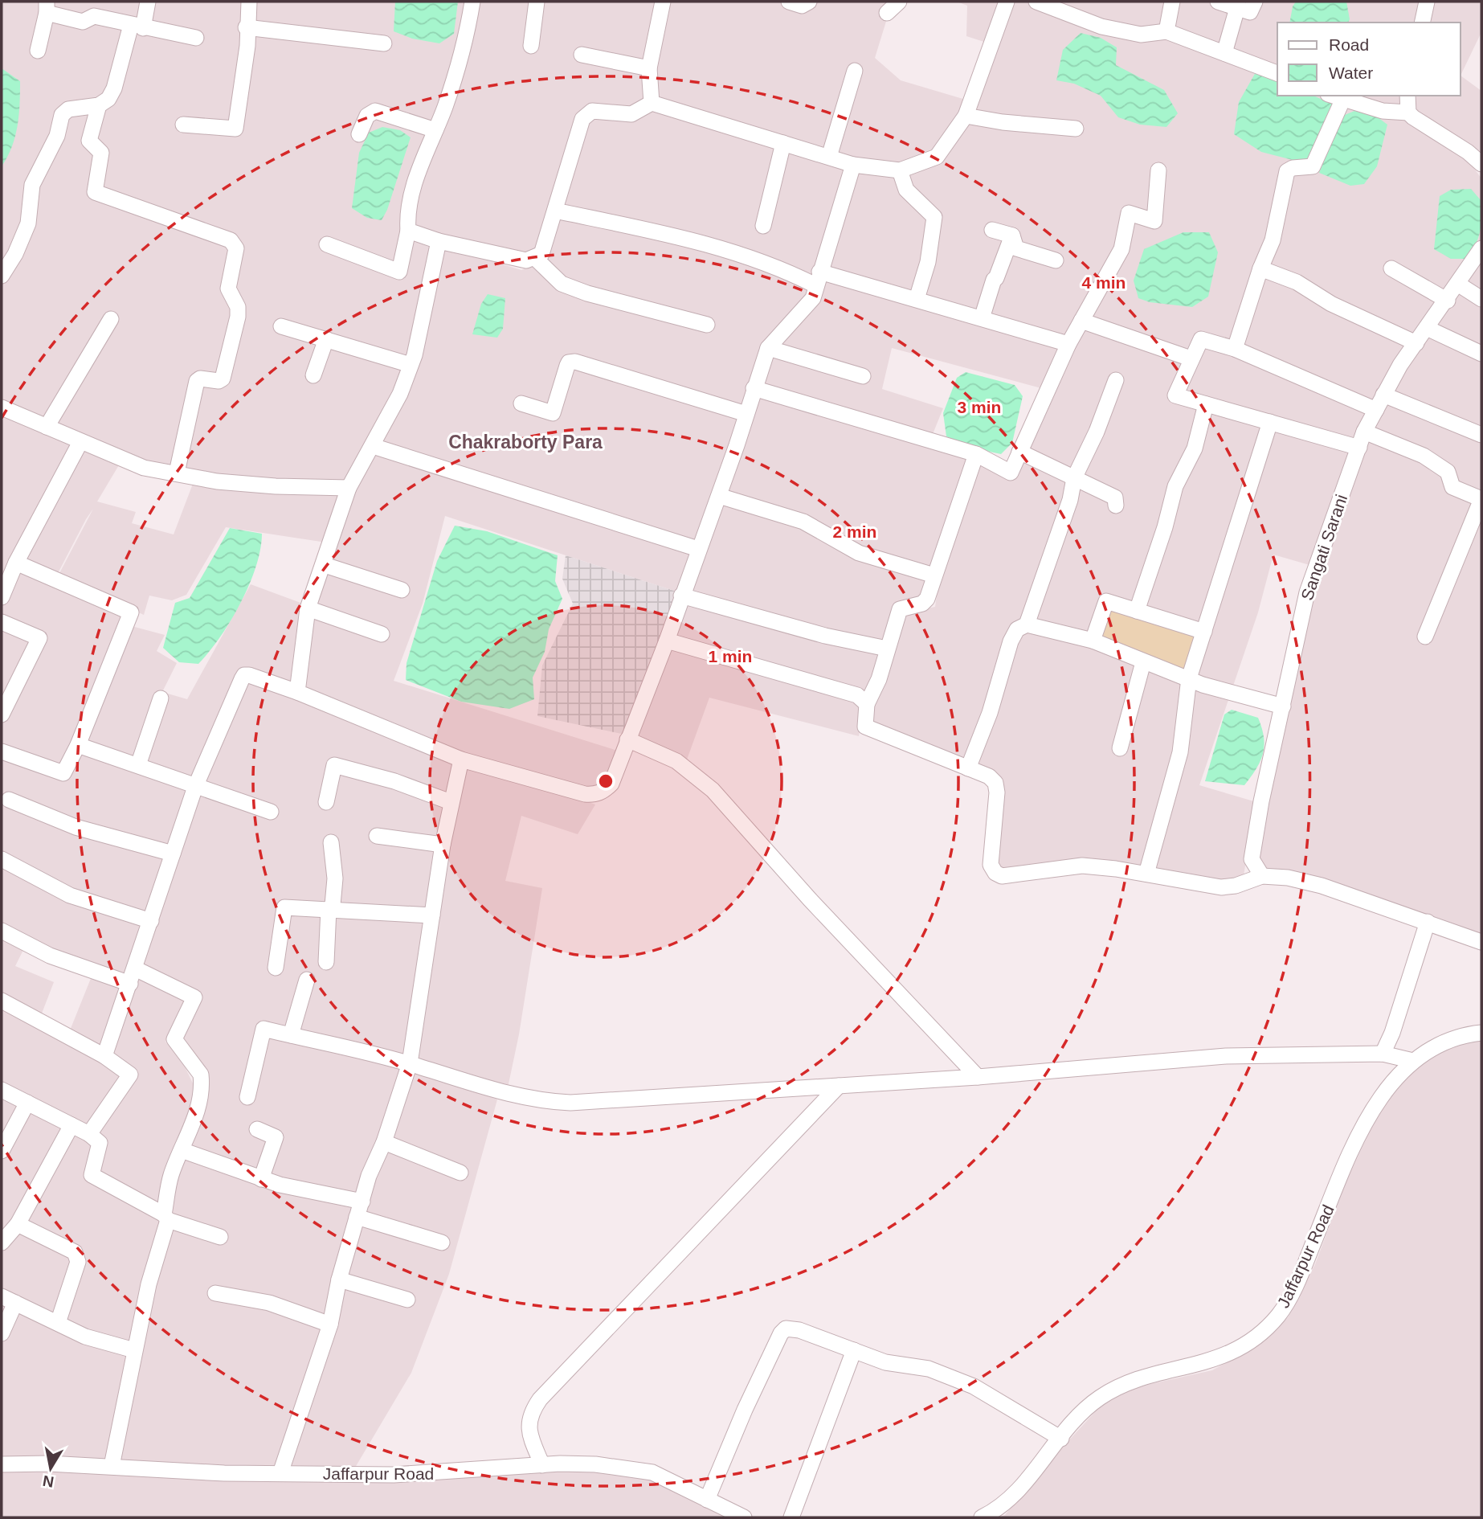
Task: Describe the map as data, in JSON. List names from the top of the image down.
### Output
{
  "streets": {
    "street": ["Sangati Sarani", "Jaffarpur Road"]
  },
  "districts": ["Chakraborty Para"],
  "legend": ["Road", "Water"],
  "north": "bottom",
  "rings": [
    "4 min",
    "3 min",
    "2 min",
    "1 min"
  ]
}
